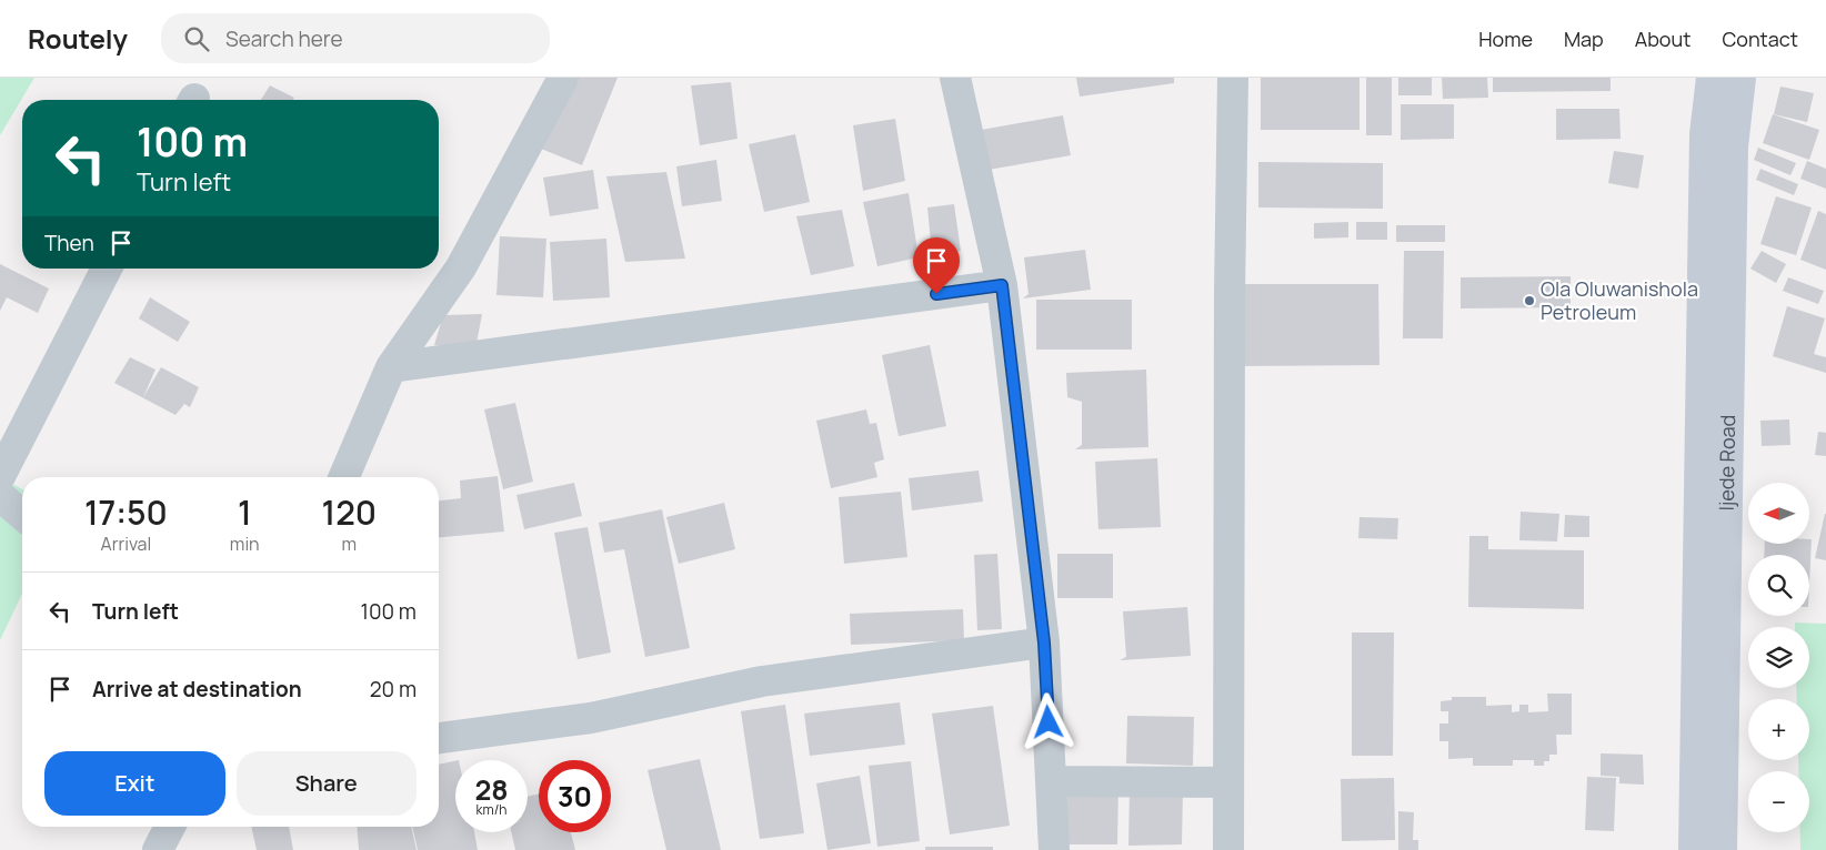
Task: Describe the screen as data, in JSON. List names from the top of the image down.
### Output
{
  "streets": {
    "main road": ["Ijede Road"]
  },
  "places": ["Ola Oluwanishola Petroleum"],
  "north": "left",
  "page": {
    "header": "Routely",
    "search": "Search here",
    "nav": [
      "Home",
      "Map",
      "About",
      "Contact"
    ],
    "turn": ["100 m", "Turn left"],
    "then": "Then",
    "eta": [
      "17:50",
      "Arrival",
      "1",
      "min",
      "120",
      "m"
    ],
    "map_buttons": ["+", "−"],
    "list": [
      {
        "name": "Turn left",
        "value": "100 m"
      },
      {
        "name": "Arrive at destination",
        "value": "20 m"
      }
    ],
    "buttons": ["Exit", "Share"],
    "speed": "28 km/h",
    "limit": "30"
  }
}
